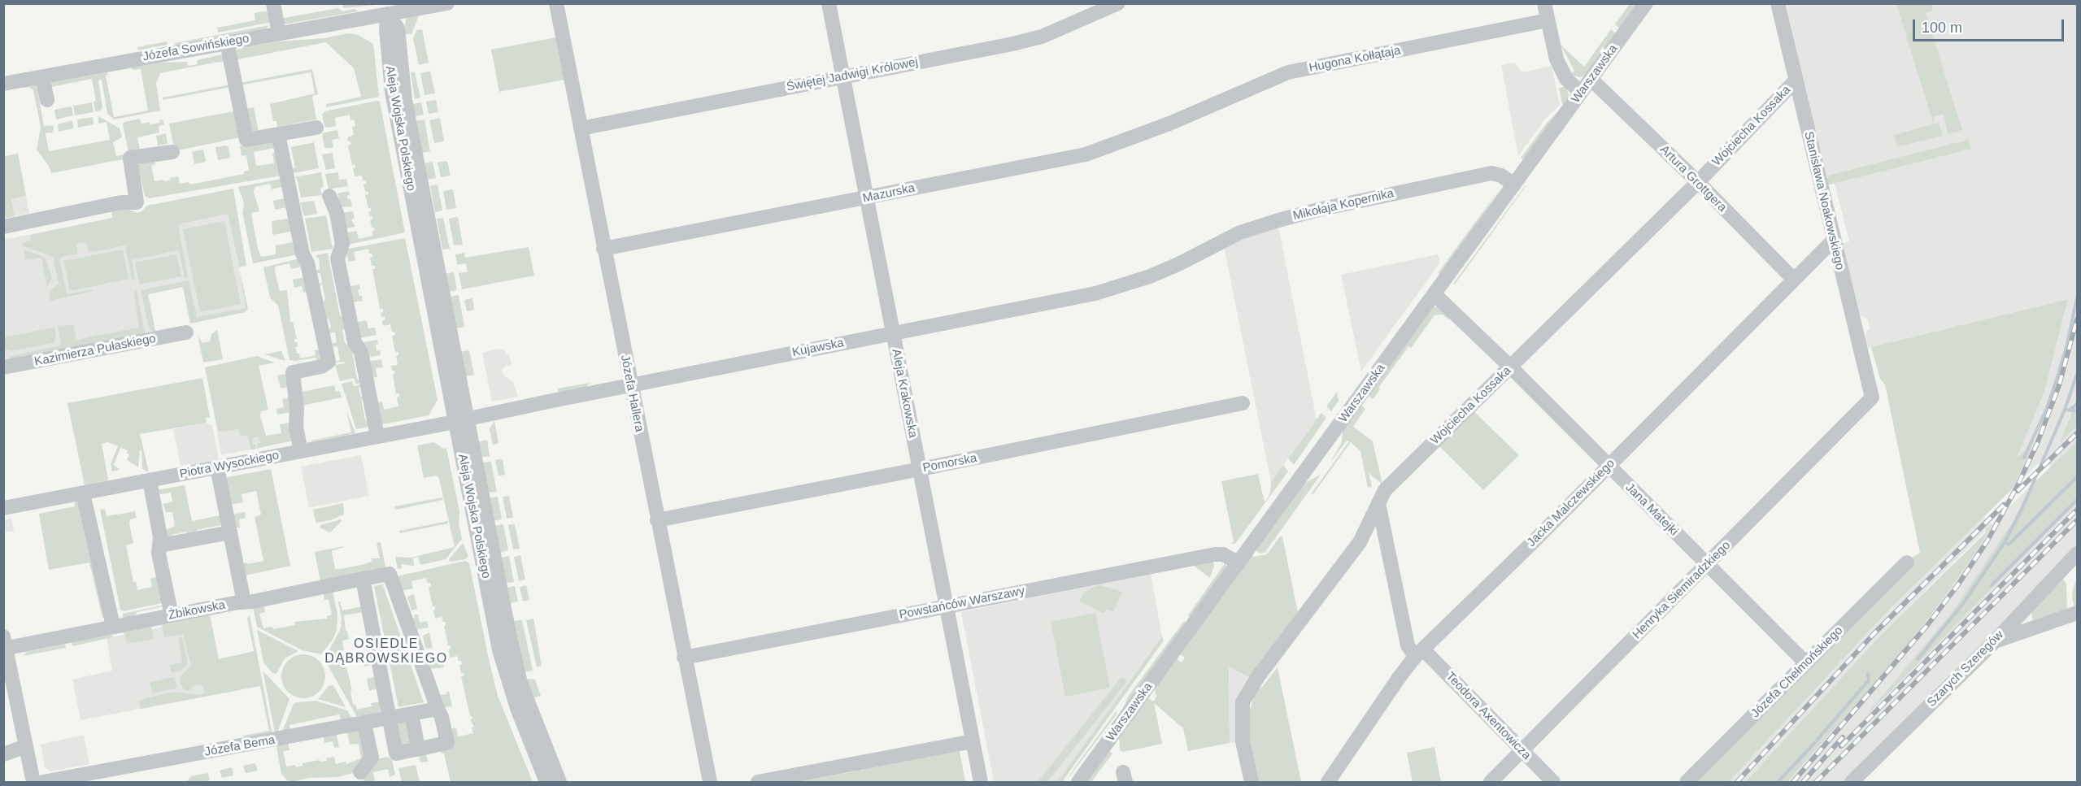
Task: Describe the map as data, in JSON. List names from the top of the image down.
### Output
{
  "streets": {
    "street": [
      "Józefa Sowińskiego",
      "Hugona Kołłątaja",
      "Warszawska",
      "Świętej Jadwigi Królowej",
      "Wojciecha Kossaka",
      "Aleja Wojska Polskiego",
      "Artura Grottgera",
      "Mazurska",
      "Stanisława Noakowskiego",
      "Mikołaja Kopernika",
      "Kujawska",
      "Kazimierza Pułaskiego",
      "Józefa Hallera",
      "Aleja Krakowska",
      "Pomorska",
      "Piotra Wysockiego",
      "Jacka Malczewskiego",
      "Jana Matejki",
      "Henryka Siemiradzkiego",
      "Powstańców Warszawy",
      "Żbikowska",
      "Szarych Szeregów",
      "Józefa Chełmońskiego",
      "Teodora Axentowicza",
      "Józefa Bema"
    ]
  },
  "crossings": [
    ["Józefa Sowińskiego", "Aleja Wojska Polskiego"],
    ["Hugona Kołłątaja", "Mazurska"],
    ["Warszawska", "Artura Grottgera"],
    ["Warszawska", "Mikołaja Kopernika"],
    ["Warszawska", "Jana Matejki"],
    ["Warszawska", "Powstańców Warszawy"],
    ["Świętej Jadwigi Królowej", "Józefa Hallera"],
    ["Świętej Jadwigi Królowej", "Aleja Krakowska"],
    ["Wojciecha Kossaka", "Artura Grottgera"],
    ["Wojciecha Kossaka", "Stanisława Noakowskiego"],
    ["Wojciecha Kossaka", "Jana Matejki"],
    ["Wojciecha Kossaka", "Teodora Axentowicza"],
    ["Aleja Wojska Polskiego", "Kujawska"],
    ["Aleja Wojska Polskiego", "Piotra Wysockiego"],
    ["Artura Grottgera", "Jacka Malczewskiego"],
    ["Mazurska", "Józefa Hallera"],
    ["Mazurska", "Aleja Krakowska"],
    ["Stanisława Noakowskiego", "Jacka Malczewskiego"],
    ["Stanisława Noakowskiego", "Henryka Siemiradzkiego"],
    ["Mikołaja Kopernika", "Kujawska"],
    ["Kujawska", "Józefa Hallera"],
    ["Kujawska", "Aleja Krakowska"],
    ["Kujawska", "Piotra Wysockiego"],
    ["Józefa Hallera", "Pomorska"],
    ["Józefa Hallera", "Powstańców Warszawy"],
    ["Aleja Krakowska", "Pomorska"],
    ["Aleja Krakowska", "Powstańców Warszawy"],
    ["Jacka Malczewskiego", "Jana Matejki"],
    ["Jacka Malczewskiego", "Teodora Axentowicza"],
    ["Jana Matejki", "Henryka Siemiradzkiego"],
    ["Jana Matejki", "Józefa Chełmońskiego"],
    ["Henryka Siemiradzkiego", "Teodora Axentowicza"],
    ["Żbikowska", "Józefa Bema"]
  ],
  "districts": ["OSIEDLE DĄBROWSKIEGO"],
  "scale_bar": "100 m"
}
